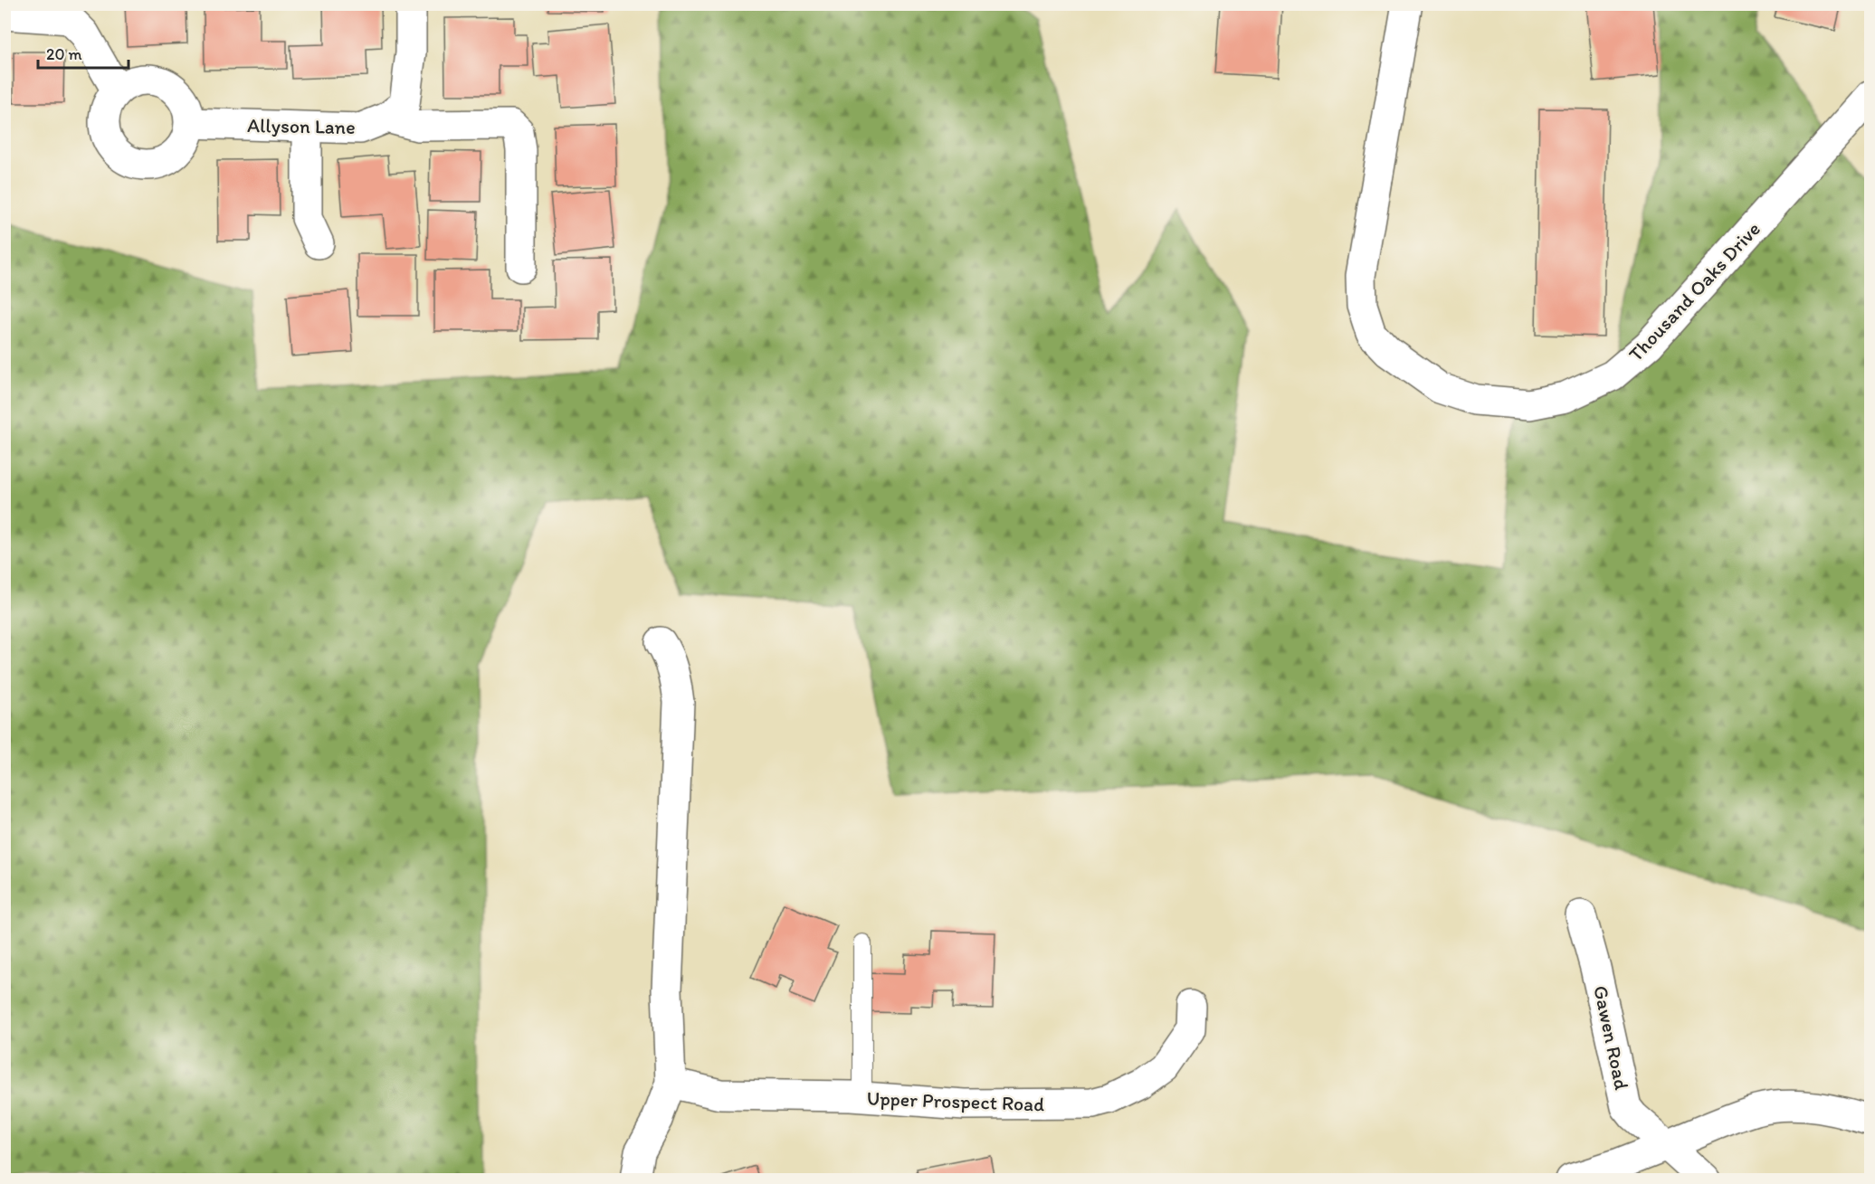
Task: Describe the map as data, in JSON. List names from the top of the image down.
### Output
{
  "streets": {
    "street": [
      "Allyson Lane",
      "Thousand Oaks Drive",
      "Gawen Road",
      "Upper Prospect Road"
    ]
  },
  "scale_bar": "20 m"
}
